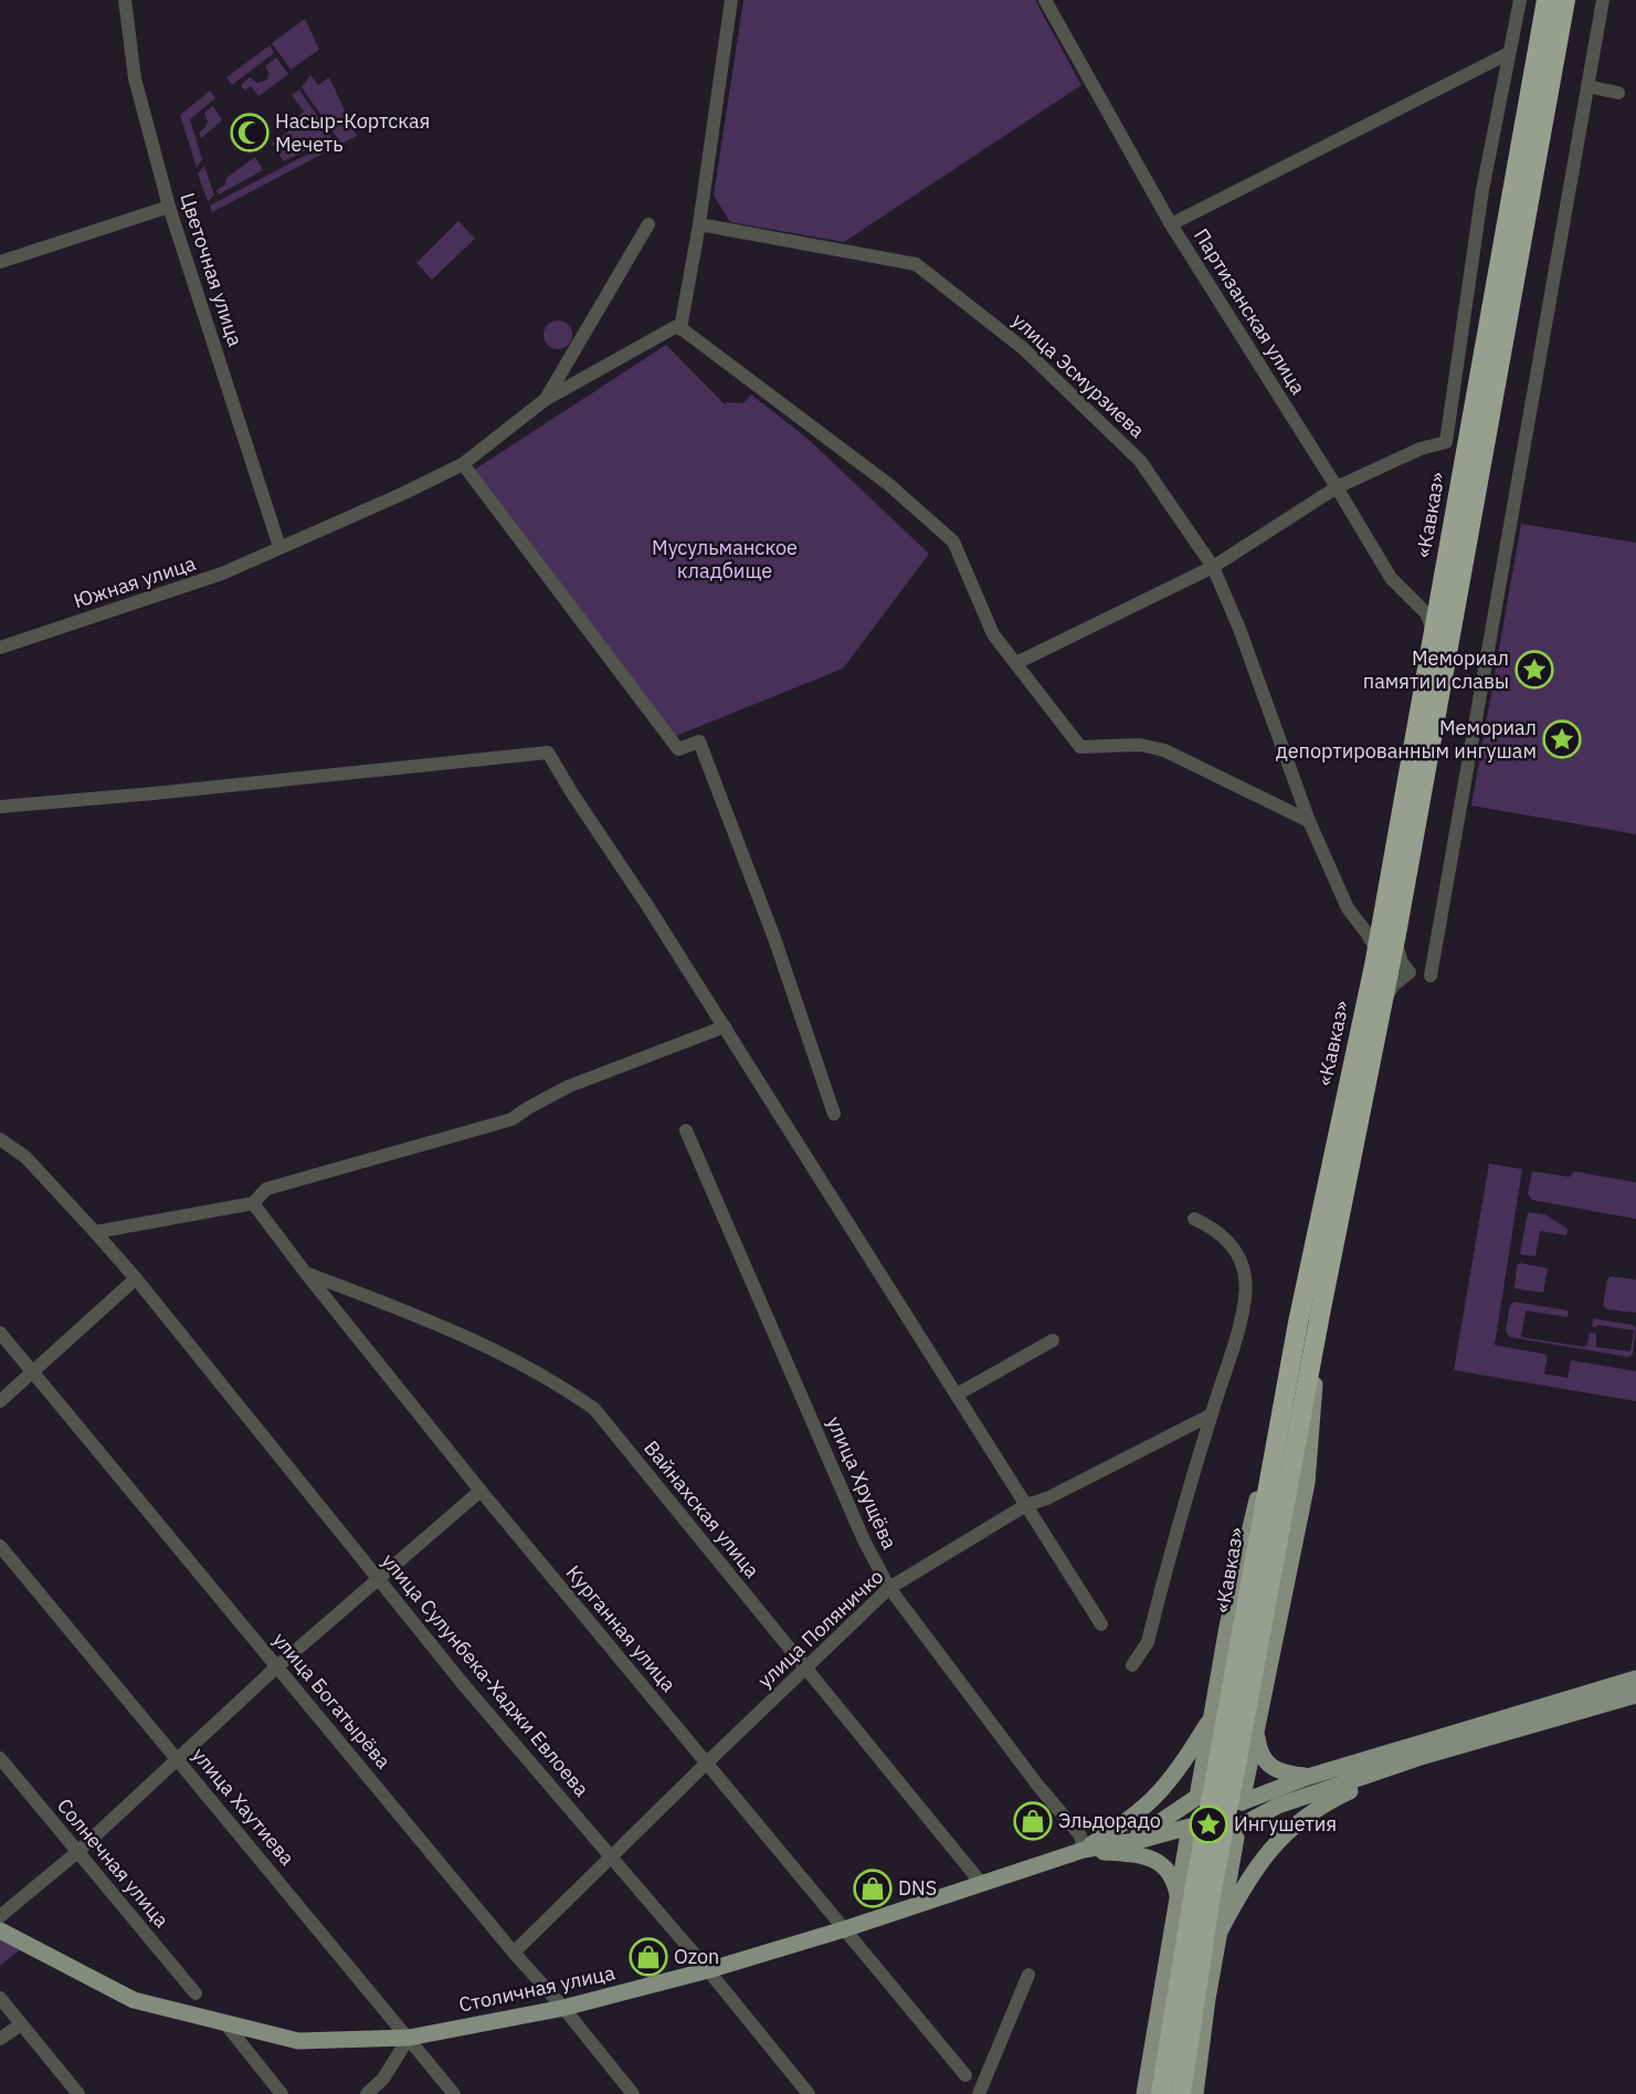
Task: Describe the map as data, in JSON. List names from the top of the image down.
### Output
{
  "streets": {
    "highway": ["«Кавказ»"],
    "main road": ["Столичная улица"],
    "street": [
      "Цветочная улица",
      "Партизанская улица",
      "улица Эсмурзиева",
      "Южная улица",
      "улица Хрущёва",
      "Вайнахская улица",
      "Курганная улица",
      "улица Поляничко",
      "улица Сулунбека-Хаджи Евлоева",
      "улица Богатырёва",
      "улица Хаутиева",
      "Солнечная улица"
    ]
  },
  "crossings": [
    ["Цветочная улица", "Южная улица"],
    ["Партизанская улица", "«Кавказ»"],
    ["улица Эсмурзиева", "«Кавказ»"],
    ["улица Хрущёва", "улица Поляничко"],
    ["улица Хрущёва", "Столичная улица"],
    ["Вайнахская улица", "Курганная улица"],
    ["Вайнахская улица", "улица Поляничко"],
    ["Вайнахская улица", "Столичная улица"],
    ["Курганная улица", "улица Поляничко"],
    ["Курганная улица", "Столичная улица"],
    ["улица Поляничко", "улица Сулунбека-Хаджи Евлоева"],
    ["улица Поляничко", "улица Богатырёва"],
    ["улица Сулунбека-Хаджи Евлоева", "Столичная улица"],
    ["улица Богатырёва", "Столичная улица"],
    ["улица Хаутиева", "Столичная улица"]
  ],
  "parks": ["Мусульманское кладбище"],
  "places": {
    "mosque": ["Насыр-Кортская Мечеть"],
    "place": ["Мемориал памяти и славы", "Мемориал депортированным ингушам", "Ингушетия"],
    "shop": ["Эльдорадо", "DNS", "Ozon"]
  }
}
